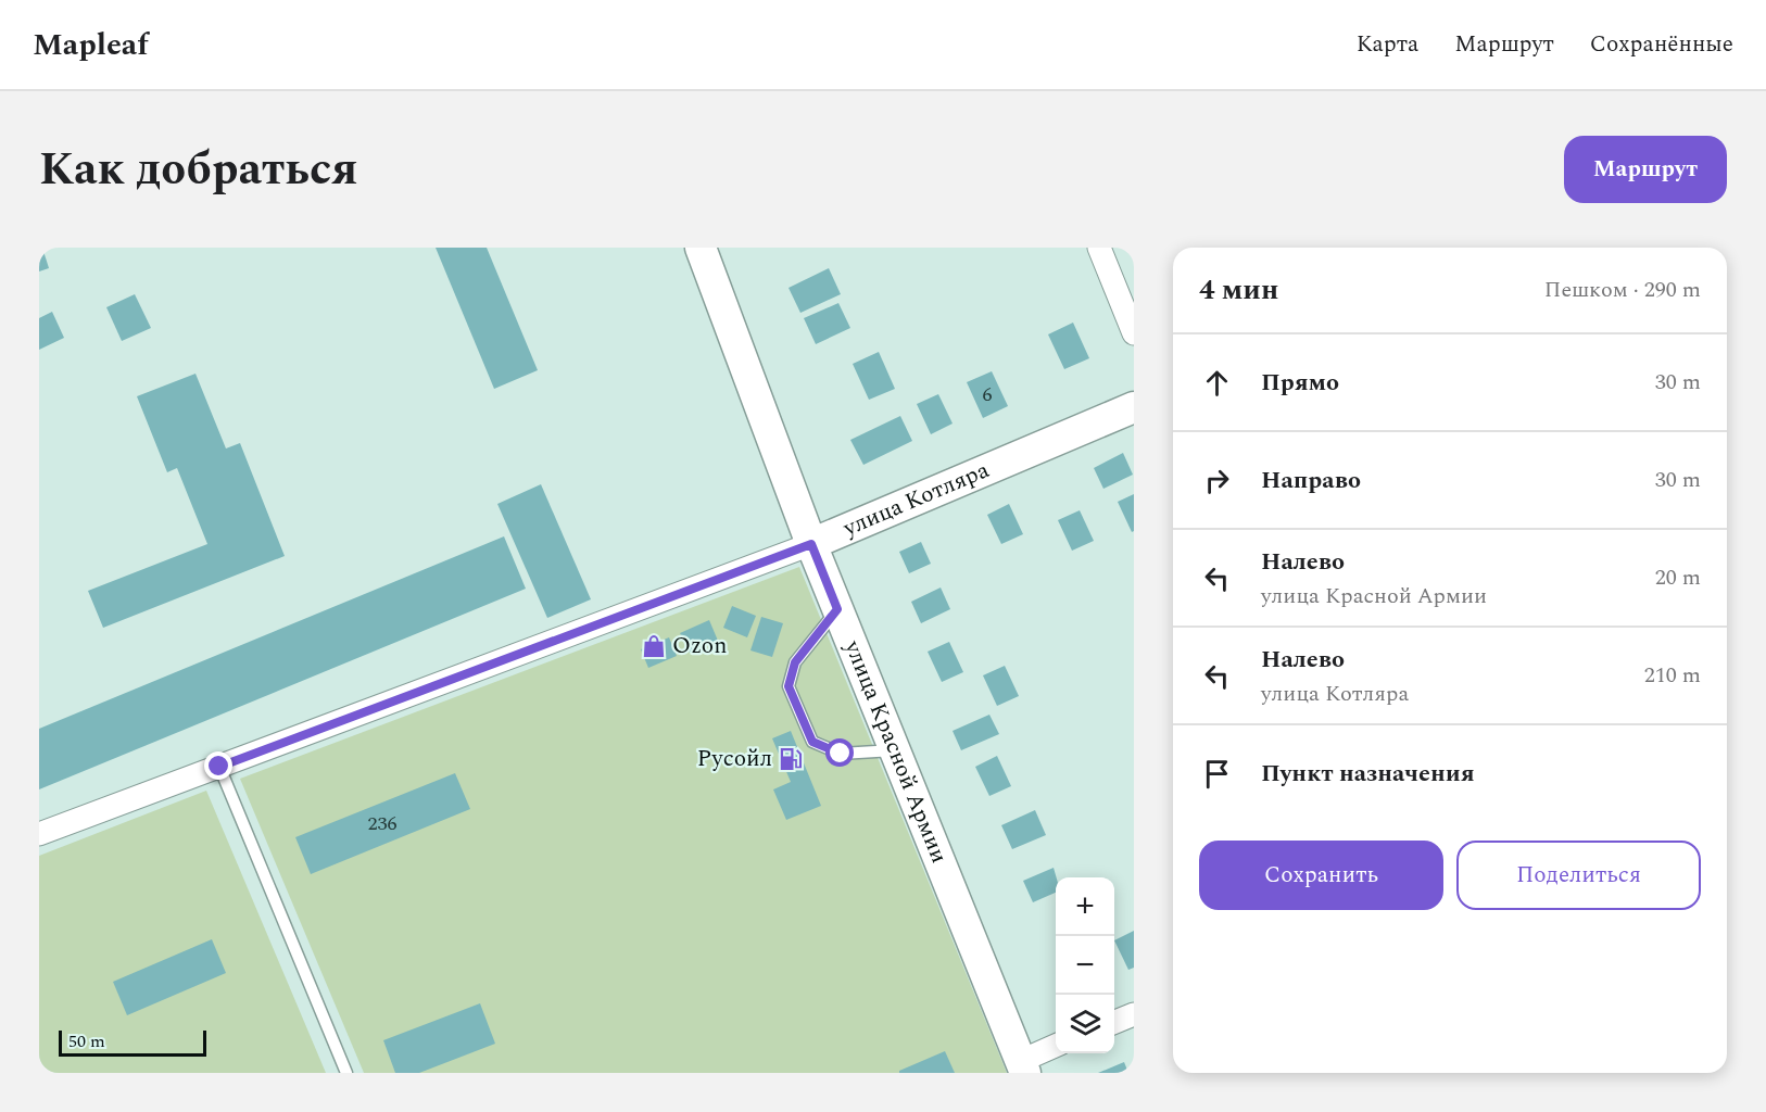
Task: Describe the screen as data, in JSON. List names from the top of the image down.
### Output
{
  "streets": {
    "street": ["улица Котляра", "улица Красной Армии"]
  },
  "crossings": [
    ["улица Котляра", "улица Красной Армии"]
  ],
  "places": {
    "shop": ["Ozon"],
    "fuel station": ["Русойл"]
  },
  "house_numbers": ["6", "236"],
  "scale_bar": "50 m",
  "page": {
    "header": "Mapleaf",
    "nav": ["Карта", "Маршрут", "Сохранённые"],
    "title": "Как добраться",
    "buttons": [
      "Маршрут",
      ["Сохранить", "Поделиться"]
    ],
    "heading": ["4 мин", "Пешком · 290 m"],
    "list": [
      ["Прямо", "30 m"],
      ["Направо", "30 m"],
      ["Налево", "улица Красной Армии", "20 m"],
      ["Налево", "улица Котляра", "210 m"],
      "Пункт назначения"
    ],
    "map_buttons": ["+", "−"],
    "scale": "50 m"
  }
}
